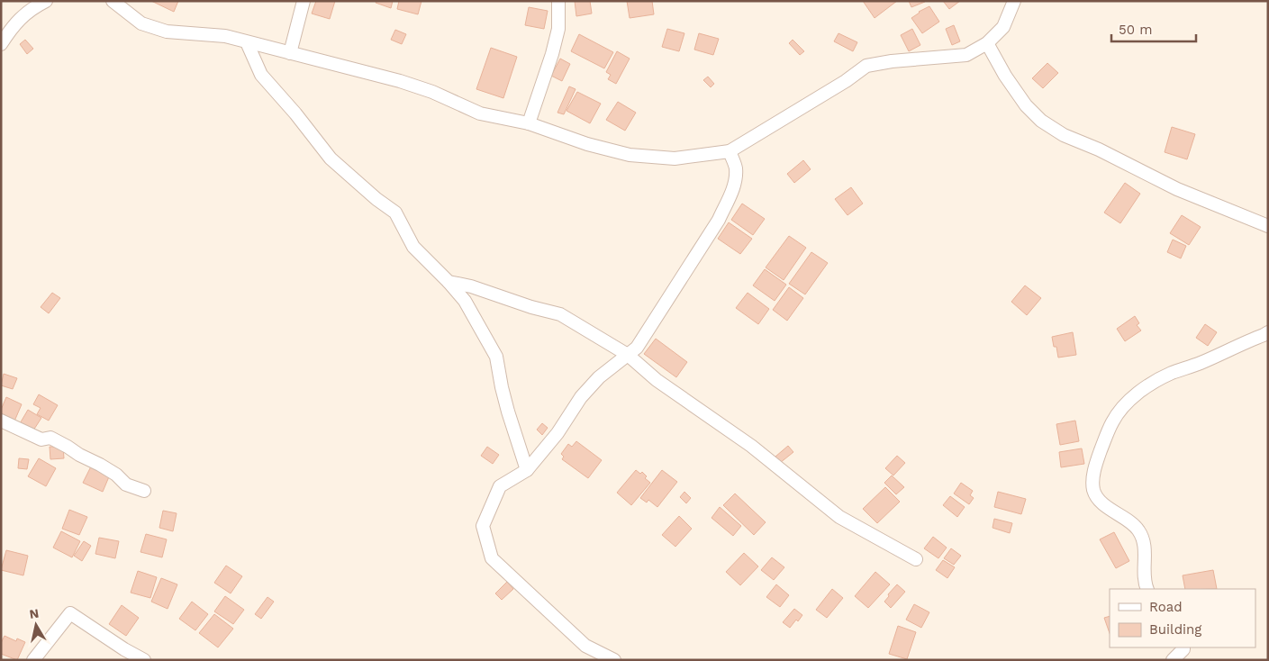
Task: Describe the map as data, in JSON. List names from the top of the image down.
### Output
{
  "legend": ["Road", "Building"],
  "scale_bar": "50 m",
  "north": "top"
}
